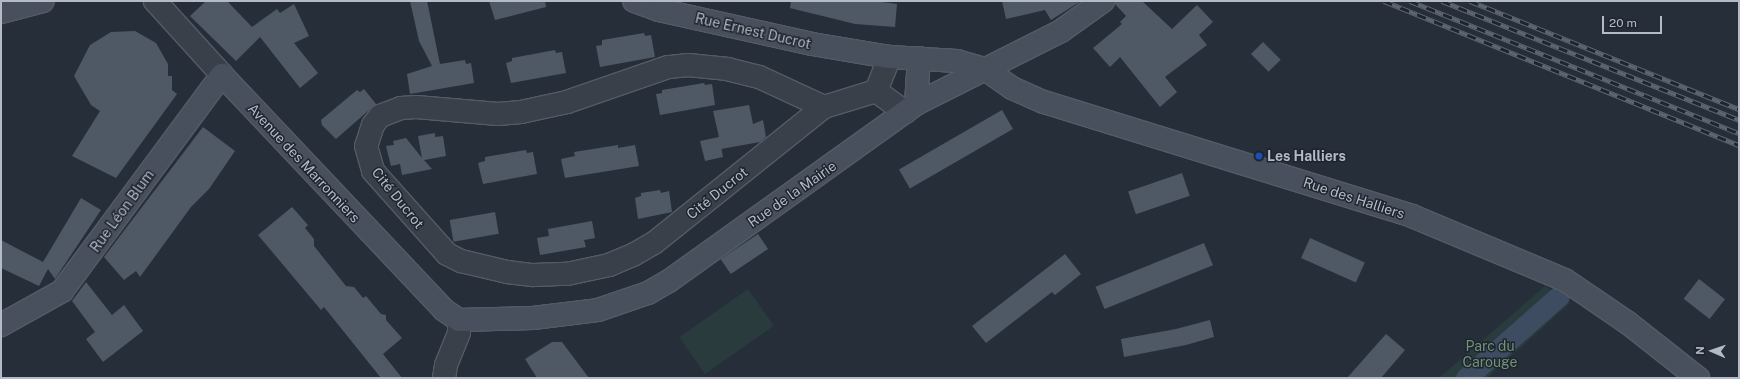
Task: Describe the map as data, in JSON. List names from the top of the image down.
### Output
{
  "streets": {
    "main road": [
      "Rue Ernest Ducrot",
      "Avenue des Marronniers",
      "Rue de la Mairie",
      "Rue des Halliers",
      "Rue Léon Blum"
    ],
    "street": ["Cité Ducrot"]
  },
  "crossings": [
    ["Rue Ernest Ducrot", "Rue des Halliers"],
    ["Avenue des Marronniers", "Rue de la Mairie"],
    ["Avenue des Marronniers", "Rue Léon Blum"],
    ["Rue de la Mairie", "Rue des Halliers"]
  ],
  "parks": ["Parc du Carouge"],
  "places": ["Les Halliers"],
  "scale_bar": "20 m",
  "north": "left"
}
